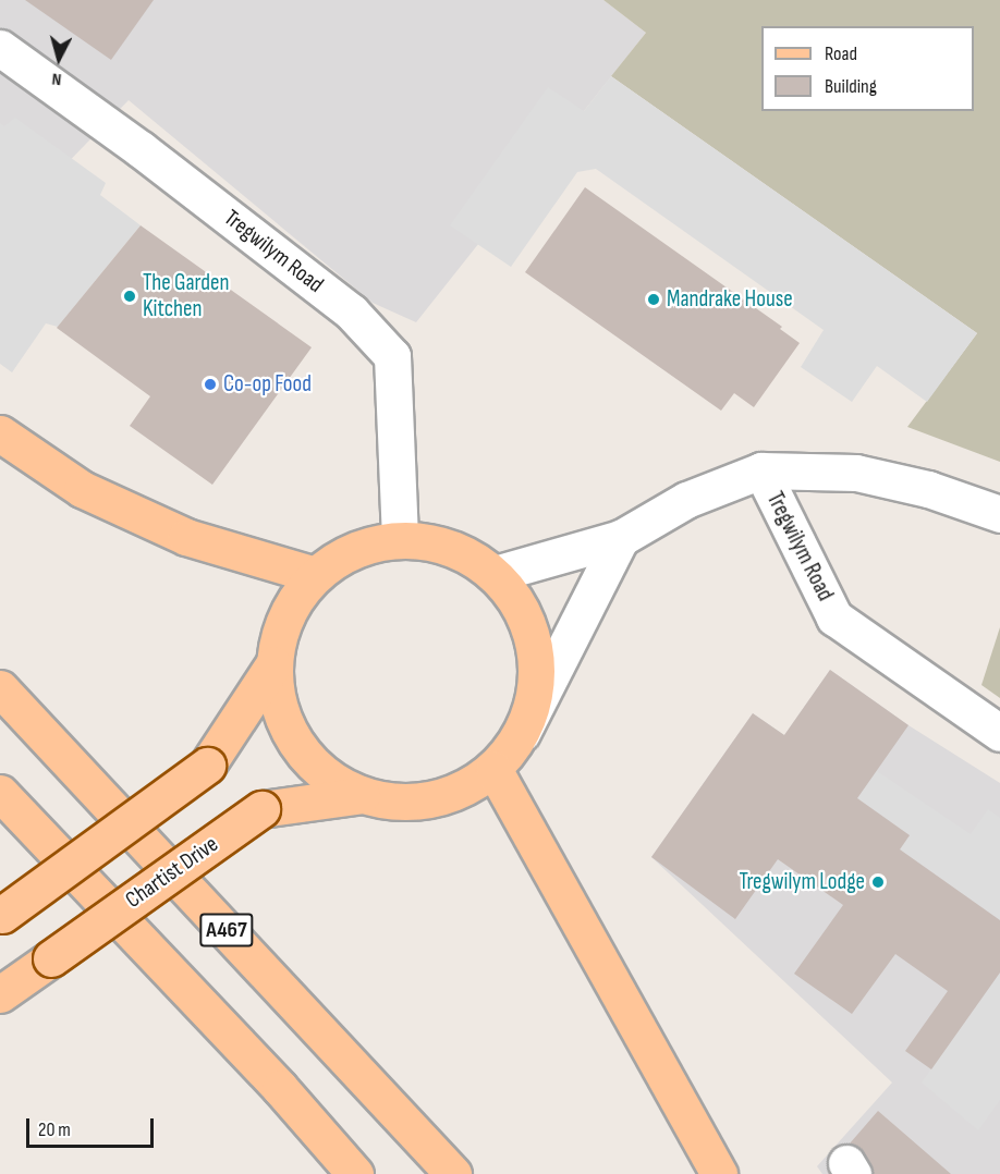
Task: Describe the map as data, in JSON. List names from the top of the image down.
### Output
{
  "streets": {
    "main road": ["Chartist Drive", "A467"],
    "street": ["Tregwilym Road"]
  },
  "crossings": [
    ["Tregwilym Road", "Chartist Drive"]
  ],
  "places": [
    "The Garden Kitchen",
    "Mandrake House",
    "Co-op Food",
    "Tregwilym Lodge"
  ],
  "legend": ["Road", "Building"],
  "scale_bar": "20 m",
  "north": "bottom"
}
